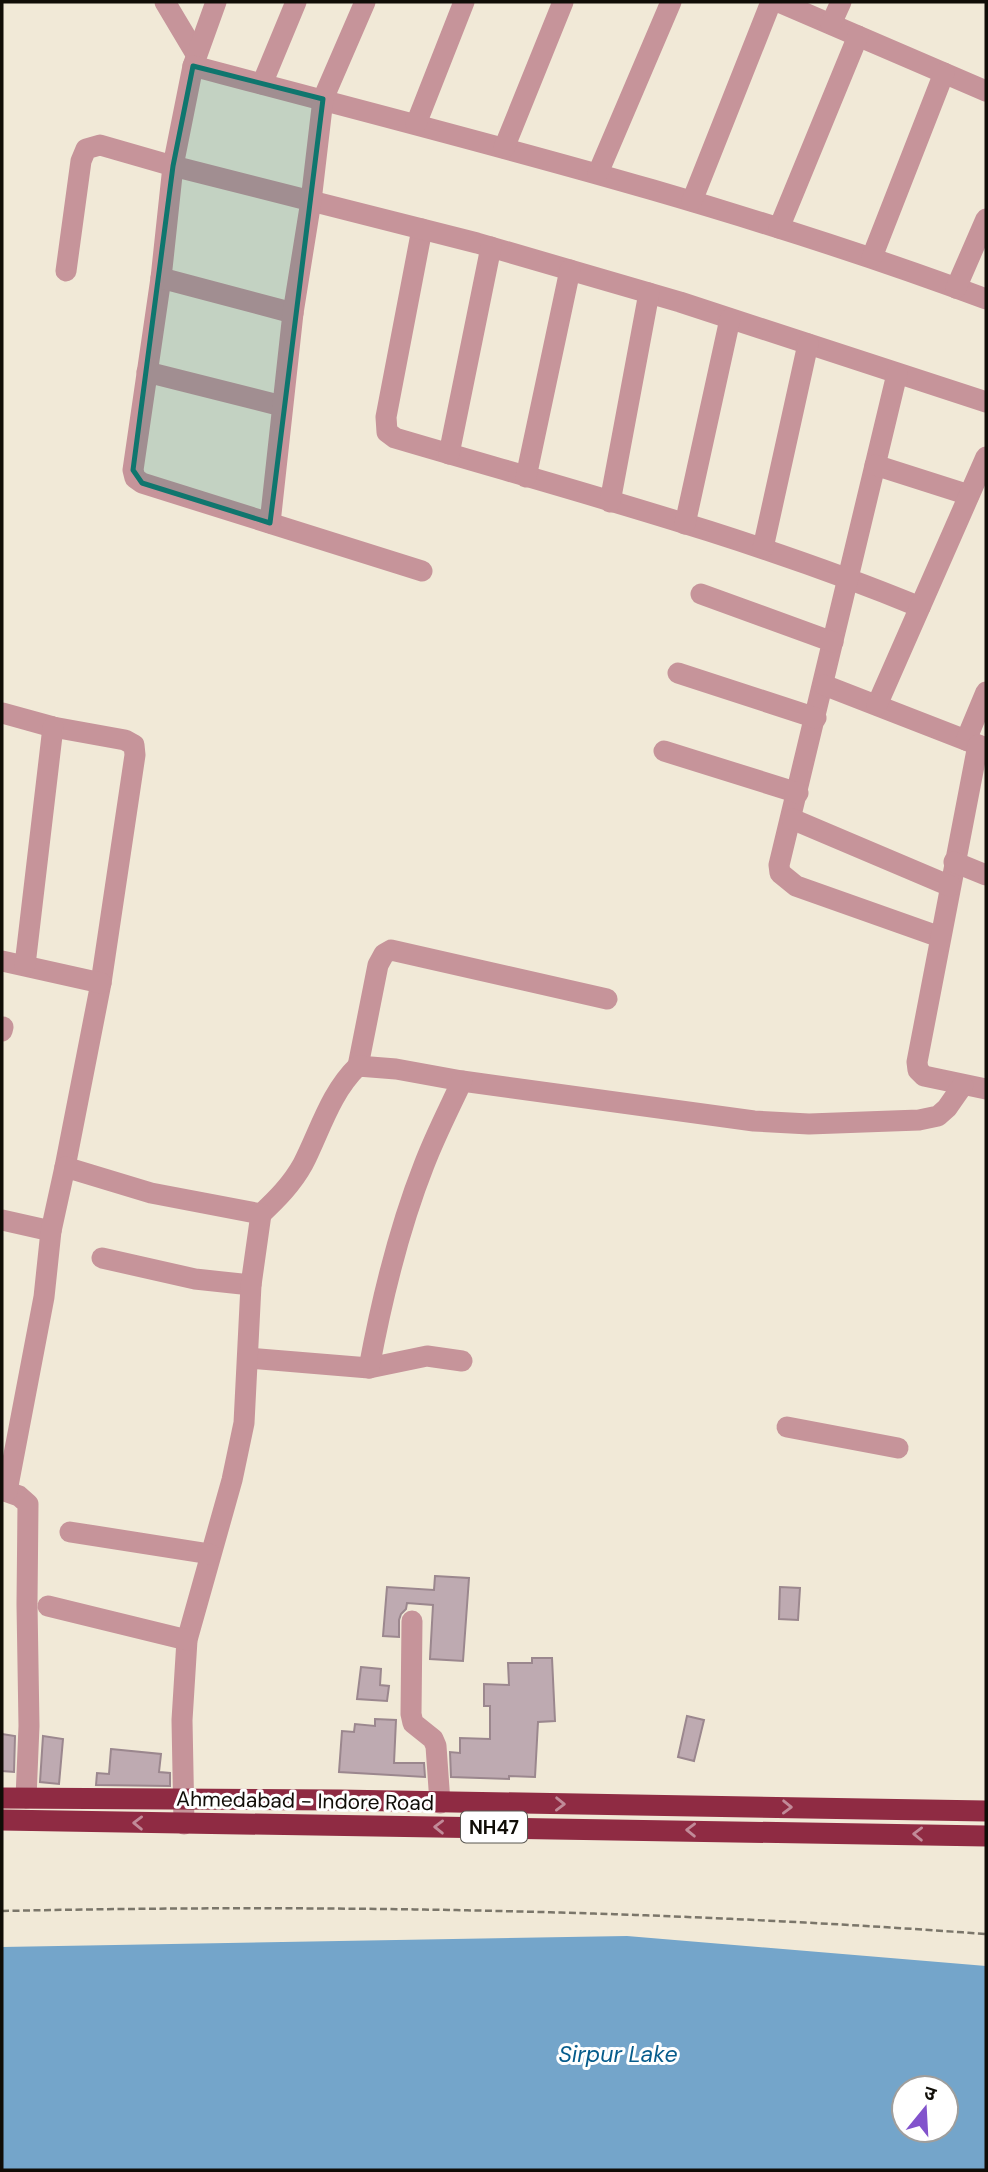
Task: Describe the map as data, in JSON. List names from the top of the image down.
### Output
{
  "streets": {
    "highway": ["Ahmedabad - Indore Road", "NH47"]
  },
  "water": ["Sirpur Lake"],
  "north": "top"
}
